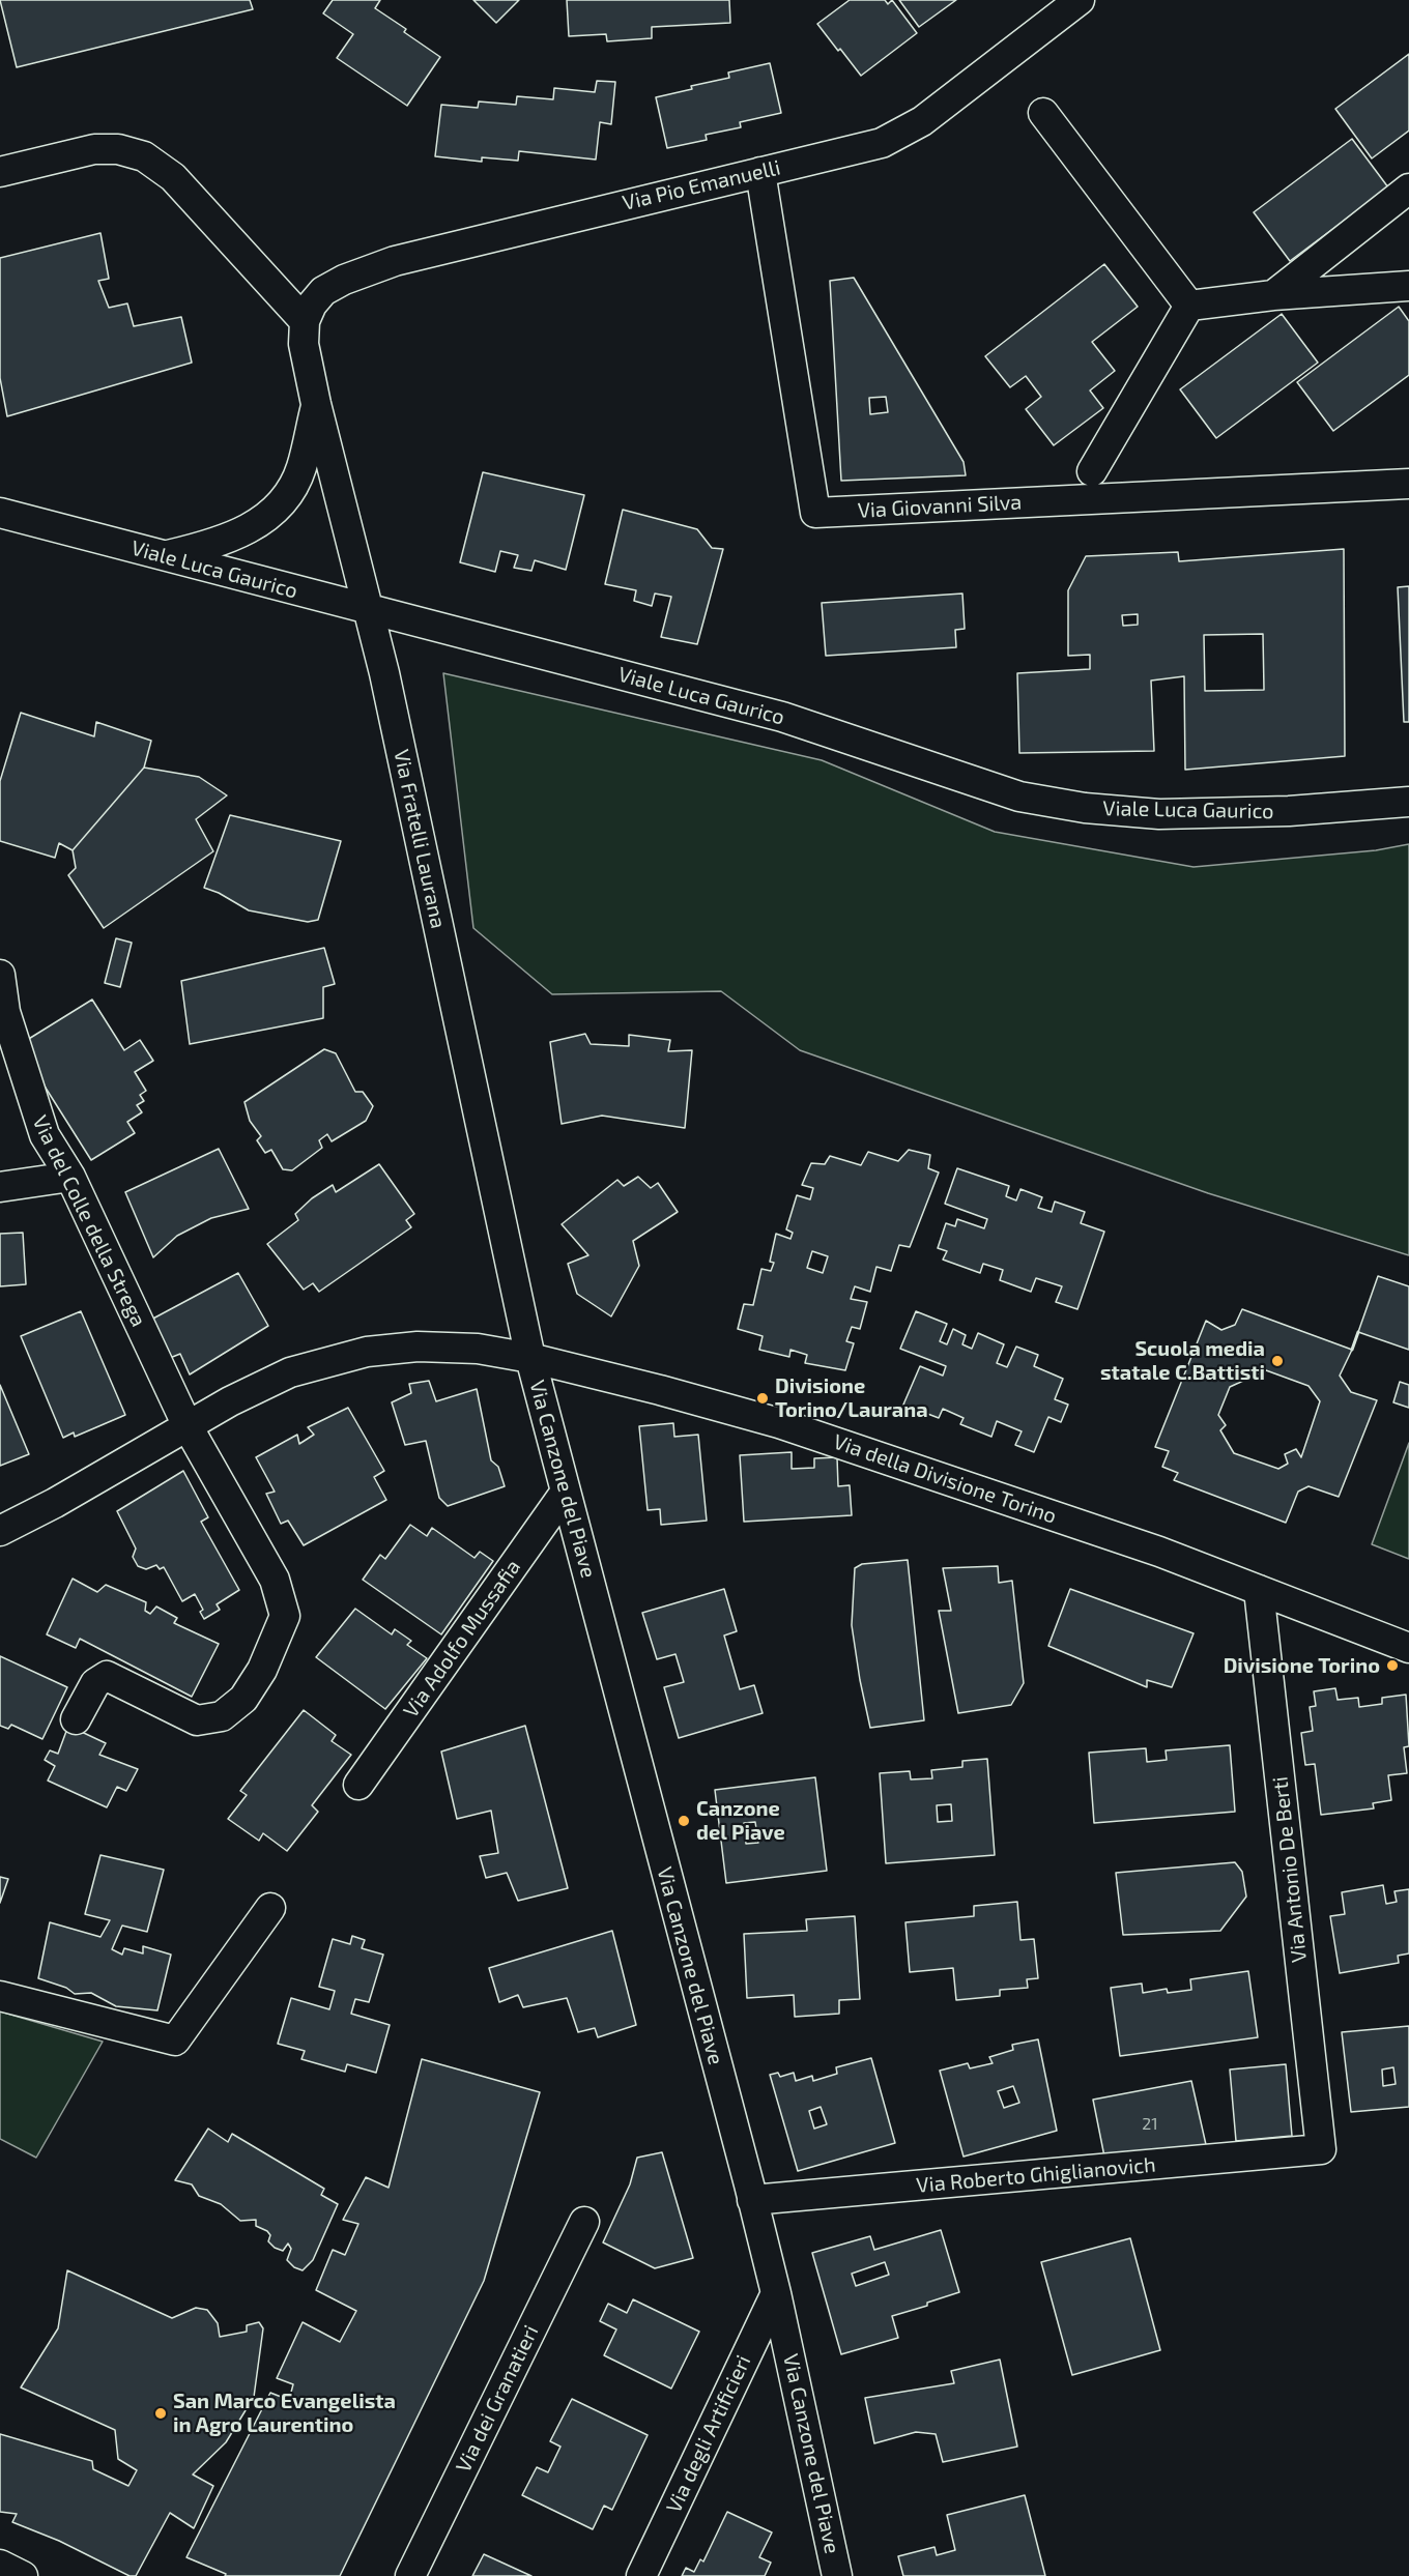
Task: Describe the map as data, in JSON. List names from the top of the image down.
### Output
{
  "streets": {
    "street": [
      "Via Pio Emanuelli",
      "Via Giovanni Silva",
      "Viale Luca Gaurico",
      "Via Fratelli Laurana",
      "Via del Colle della Strega",
      "Via Canzone del Piave",
      "Via della Divisione Torino",
      "Via Adolfo Mussafia",
      "Via Antonio De Berti",
      "Via Roberto Ghiglianovich",
      "Via dei Granatieri",
      "Via degli Artificieri"
    ]
  },
  "crossings": [
    ["Via Pio Emanuelli", "Via Giovanni Silva"],
    ["Via Pio Emanuelli", "Via Fratelli Laurana"],
    ["Viale Luca Gaurico", "Via Fratelli Laurana"],
    ["Via Fratelli Laurana", "Via Canzone del Piave"],
    ["Via Fratelli Laurana", "Via della Divisione Torino"],
    ["Via del Colle della Strega", "Via della Divisione Torino"],
    ["Via Canzone del Piave", "Via della Divisione Torino"],
    ["Via Canzone del Piave", "Via Adolfo Mussafia"],
    ["Via Canzone del Piave", "Via Roberto Ghiglianovich"],
    ["Via Canzone del Piave", "Via degli Artificieri"],
    ["Via della Divisione Torino", "Via Antonio De Berti"],
    ["Via Antonio De Berti", "Via Roberto Ghiglianovich"]
  ],
  "places": [
    "Scuola media statale C.Battisti",
    "Divisione Torino/Laurana",
    "Divisione Torino",
    "Canzone del Piave",
    "San Marco Evangelista in Agro Laurentino"
  ],
  "house_numbers": ["21"]
}
